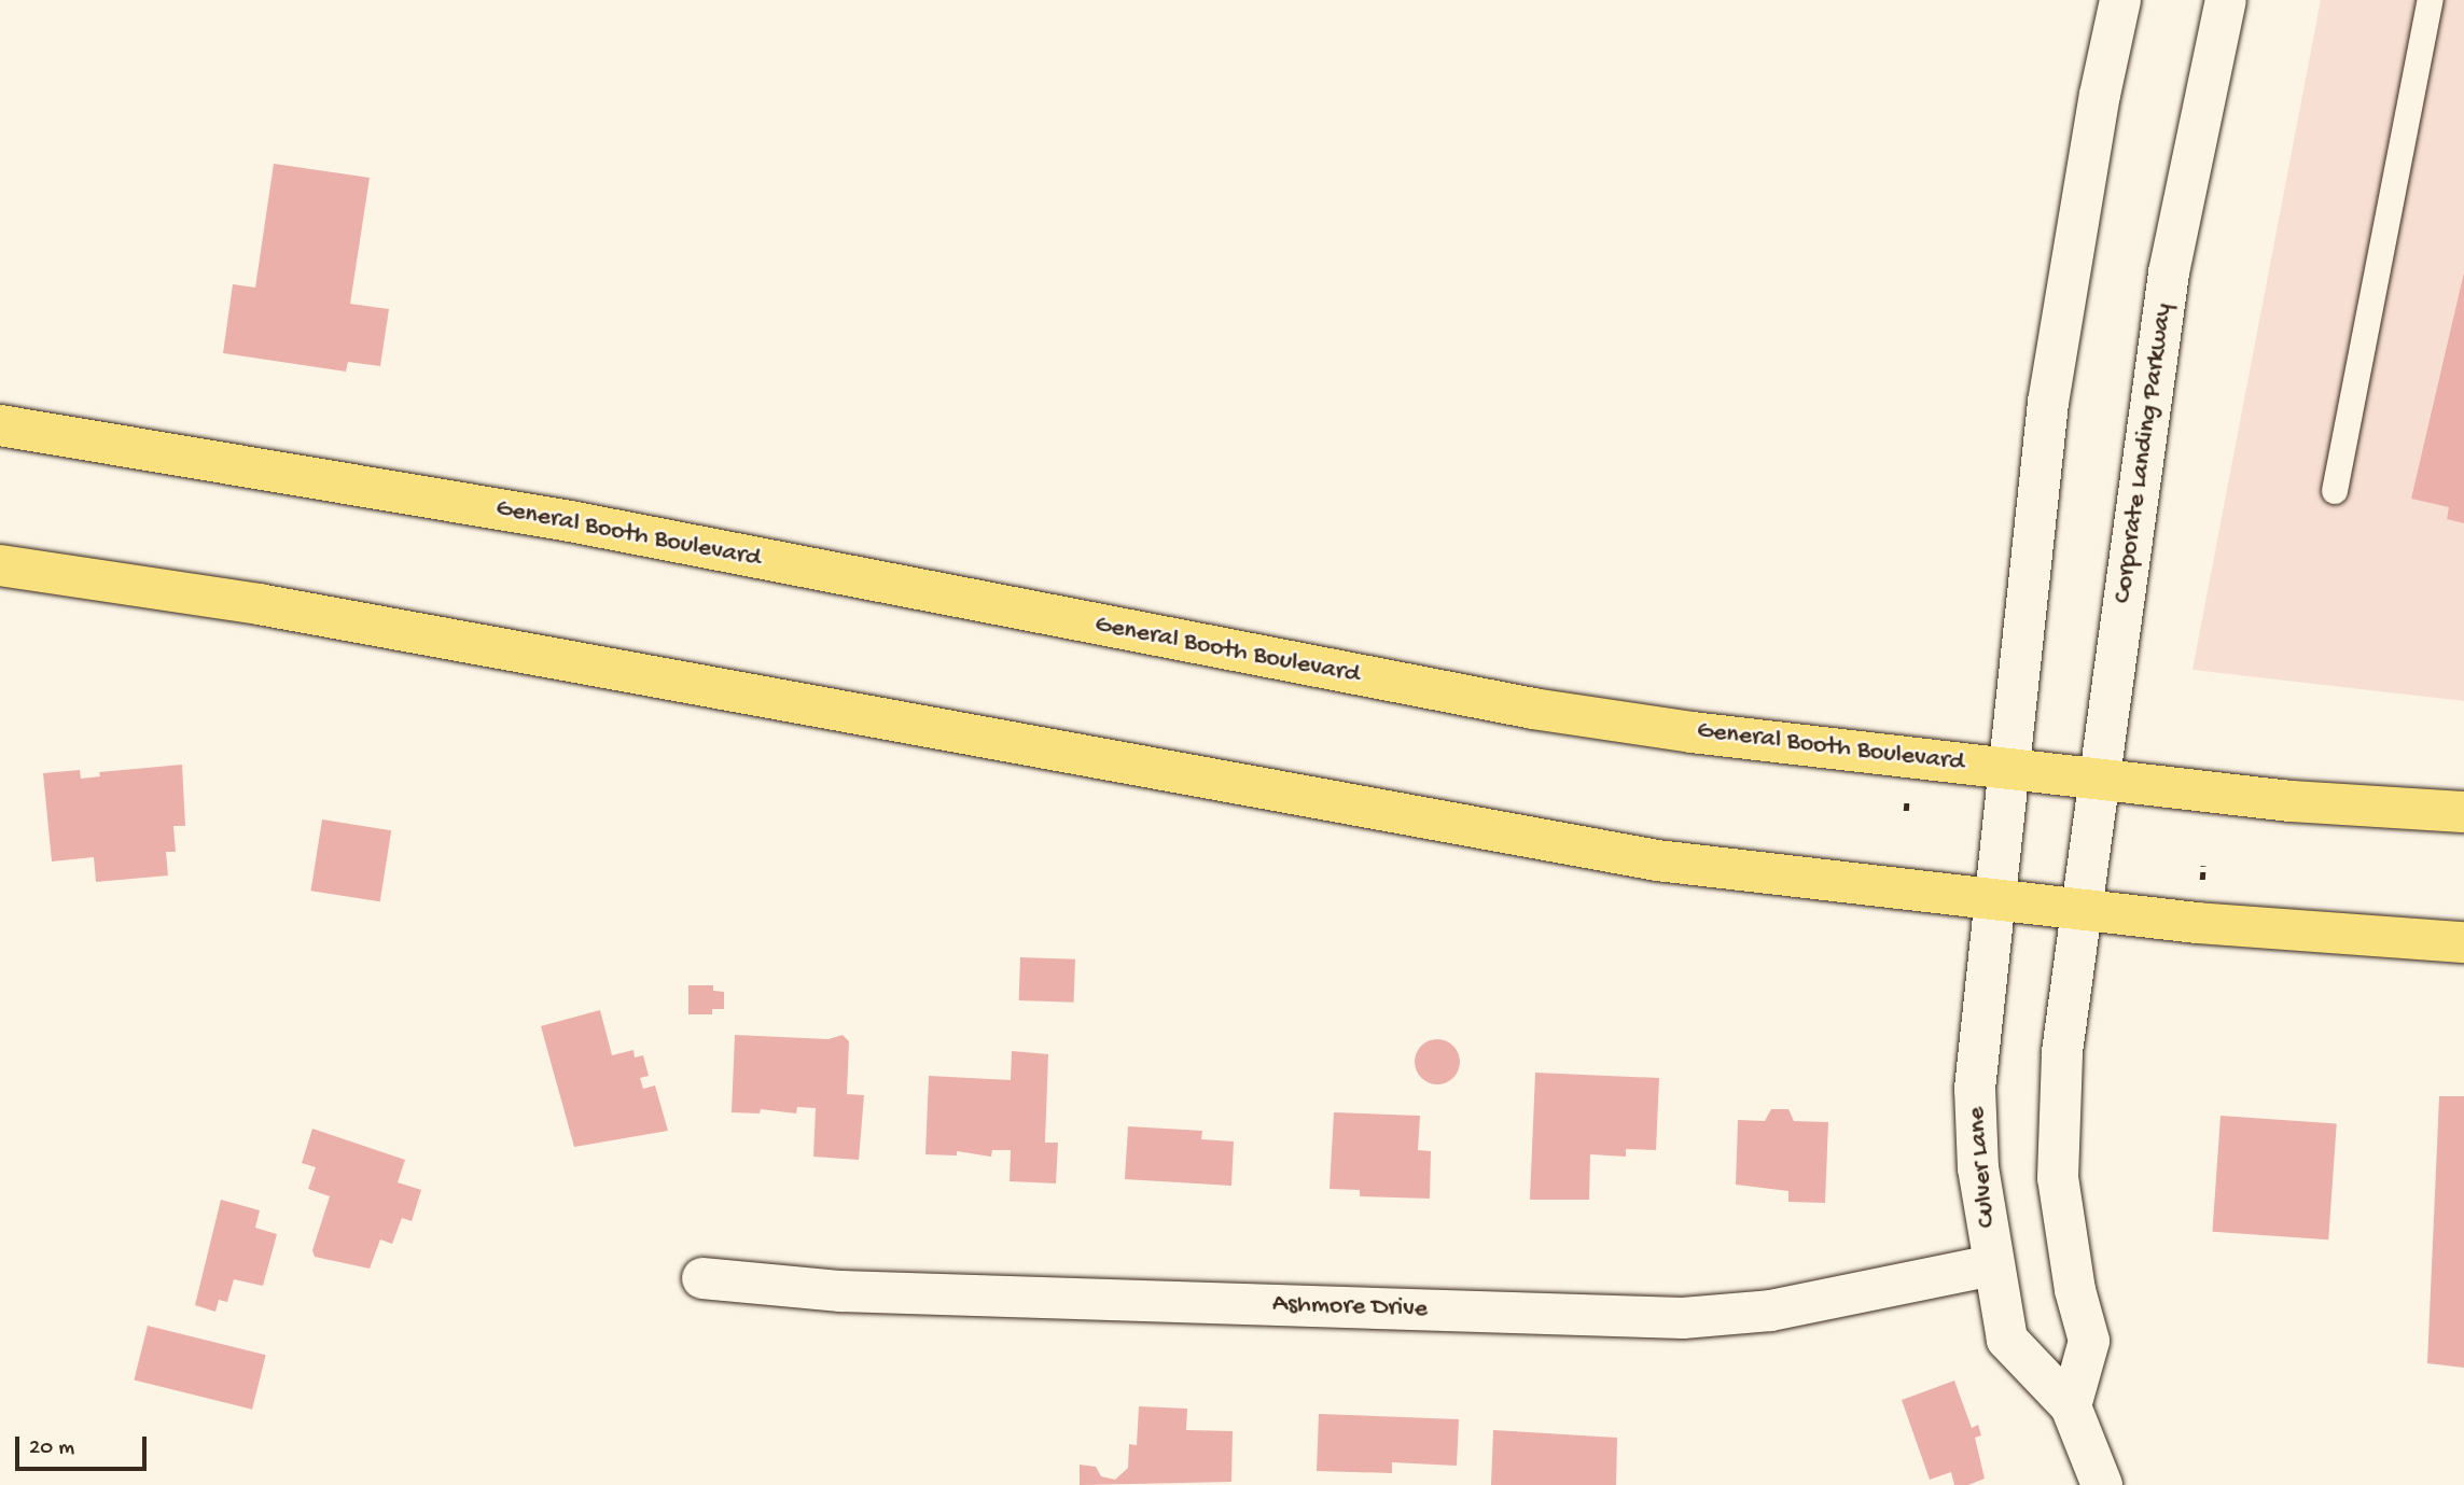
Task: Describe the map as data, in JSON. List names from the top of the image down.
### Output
{
  "streets": {
    "highway": ["General Booth Boulevard"],
    "street": ["Corporate Landing Parkway", "Culver Lane", "Ashmore Drive"]
  },
  "crossings": [
    ["Corporate Landing Parkway", "General Booth Boulevard"],
    ["Culver Lane", "Ashmore Drive"]
  ],
  "scale_bar": "20 m"
}
